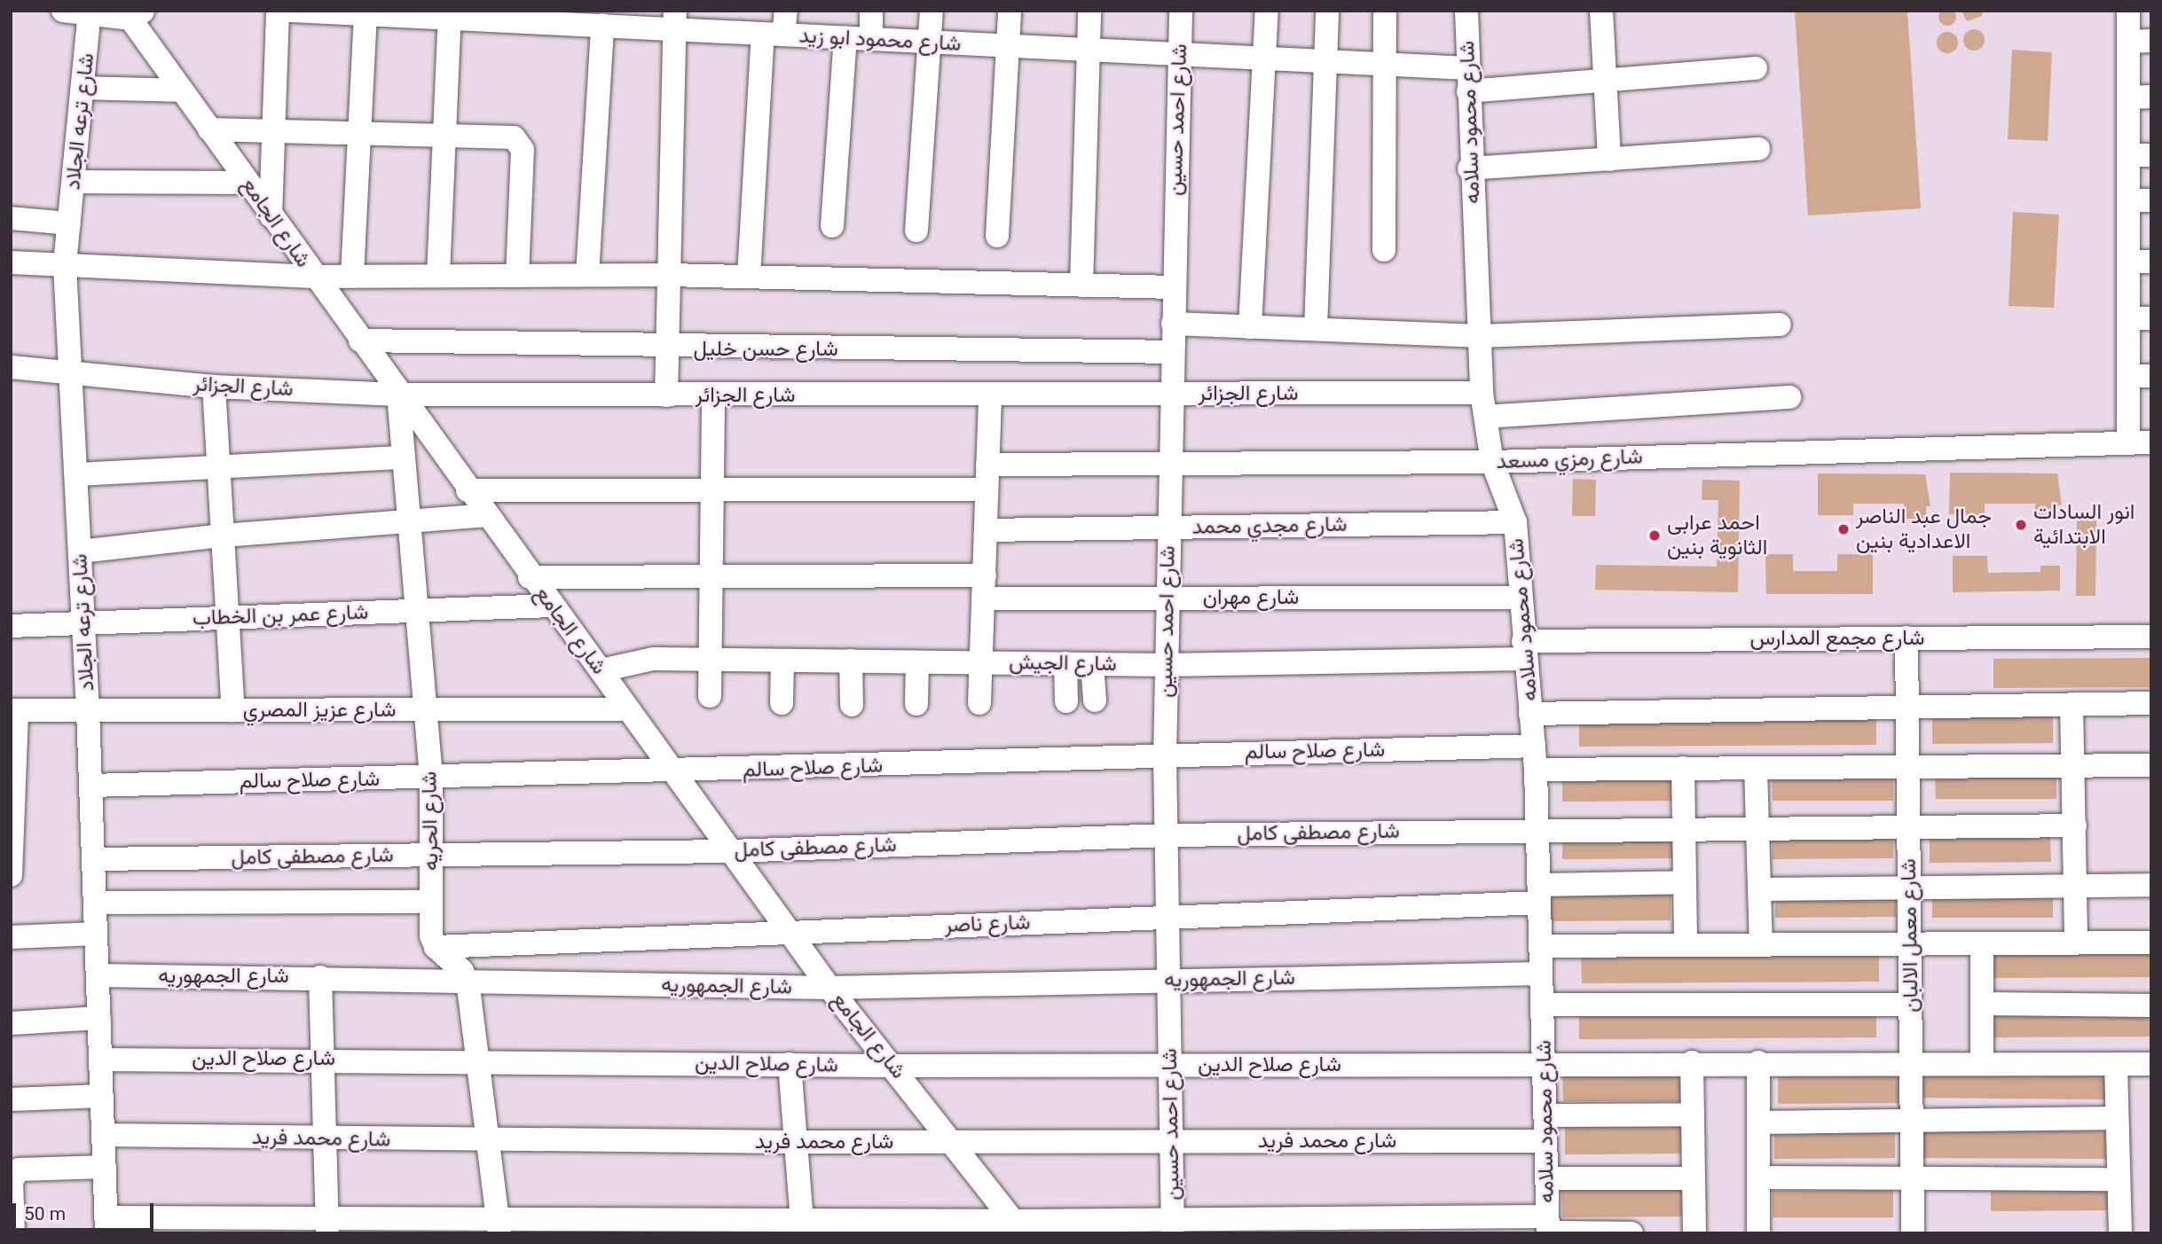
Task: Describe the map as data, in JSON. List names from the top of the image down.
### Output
{
  "streets": {
    "street": [
      "شارع محمود ابو زيد",
      "شارع احمد حسين",
      "شارع ترعه الجلاد",
      "شارع محمود سلامه",
      "شارع الجامع",
      "شارع حسن خليل",
      "شارع الجزائر",
      "شارع رمزي مسعد",
      "شارع مجدي محمد",
      "شارع مهران",
      "شارع عمر بن الخطاب",
      "شارع مجمع المدارس",
      "شارع الجيش",
      "شارع عزيز المصري",
      "شارع صلاح سالم",
      "شارع الحريه",
      "شارع مصطفى كامل",
      "شارع ناصر",
      "شارع معمل الالبان",
      "شارع الجمهوريه",
      "شارع صلاح الدين",
      "شارع محمد فريد"
    ]
  },
  "crossings": [
    ["شارع محمود ابو زيد", "شارع احمد حسين"],
    ["شارع محمود ابو زيد", "شارع محمود سلامه"],
    ["شارع احمد حسين", "شارع حسن خليل"],
    ["شارع احمد حسين", "شارع الجزائر"],
    ["شارع احمد حسين", "شارع رمزي مسعد"],
    ["شارع احمد حسين", "شارع مجدي محمد"],
    ["شارع احمد حسين", "شارع مهران"],
    ["شارع احمد حسين", "شارع الجيش"],
    ["شارع احمد حسين", "شارع صلاح سالم"],
    ["شارع احمد حسين", "شارع مصطفى كامل"],
    ["شارع احمد حسين", "شارع ناصر"],
    ["شارع احمد حسين", "شارع الجمهوريه"],
    ["شارع احمد حسين", "شارع صلاح الدين"],
    ["شارع احمد حسين", "شارع محمد فريد"],
    ["شارع ترعه الجلاد", "شارع الجزائر"],
    ["شارع ترعه الجلاد", "شارع عمر بن الخطاب"],
    ["شارع ترعه الجلاد", "شارع عزيز المصري"],
    ["شارع ترعه الجلاد", "شارع صلاح سالم"],
    ["شارع ترعه الجلاد", "شارع مصطفى كامل"],
    ["شارع ترعه الجلاد", "شارع الجمهوريه"],
    ["شارع ترعه الجلاد", "شارع صلاح الدين"],
    ["شارع ترعه الجلاد", "شارع محمد فريد"],
    ["شارع محمود سلامه", "شارع الجزائر"],
    ["شارع محمود سلامه", "شارع رمزي مسعد"],
    ["شارع محمود سلامه", "شارع مجدي محمد"],
    ["شارع محمود سلامه", "شارع مهران"],
    ["شارع محمود سلامه", "شارع مجمع المدارس"],
    ["شارع محمود سلامه", "شارع الجيش"],
    ["شارع محمود سلامه", "شارع صلاح سالم"],
    ["شارع محمود سلامه", "شارع مصطفى كامل"],
    ["شارع محمود سلامه", "شارع ناصر"],
    ["شارع محمود سلامه", "شارع الجمهوريه"],
    ["شارع محمود سلامه", "شارع صلاح الدين"],
    ["شارع محمود سلامه", "شارع محمد فريد"],
    ["شارع الجامع", "شارع حسن خليل"],
    ["شارع الجامع", "شارع الجزائر"],
    ["شارع الجامع", "شارع مهران"],
    ["شارع الجامع", "شارع عمر بن الخطاب"],
    ["شارع الجامع", "شارع الجيش"],
    ["شارع الجامع", "شارع عزيز المصري"],
    ["شارع الجامع", "شارع صلاح سالم"],
    ["شارع الجامع", "شارع الحريه"],
    ["شارع الجامع", "شارع مصطفى كامل"],
    ["شارع الجامع", "شارع ناصر"],
    ["شارع الجامع", "شارع الجمهوريه"],
    ["شارع الجامع", "شارع صلاح الدين"],
    ["شارع الجامع", "شارع محمد فريد"],
    ["شارع الجزائر", "شارع الحريه"],
    ["شارع عمر بن الخطاب", "شارع الحريه"],
    ["شارع مجمع المدارس", "شارع الجيش"],
    ["شارع مجمع المدارس", "شارع معمل الالبان"],
    ["شارع عزيز المصري", "شارع الحريه"],
    ["شارع صلاح سالم", "شارع الحريه"],
    ["شارع الحريه", "شارع مصطفى كامل"],
    ["شارع الحريه", "شارع ناصر"],
    ["شارع مصطفى كامل", "شارع معمل الالبان"],
    ["شارع معمل الالبان", "شارع صلاح الدين"]
  ],
  "places": ["انور السادات الابتدائية", "جمال عبد الناصر الاعدادية بنين", "احمد عرابى الثانوية بنين"],
  "scale_bar": "50 m"
}
